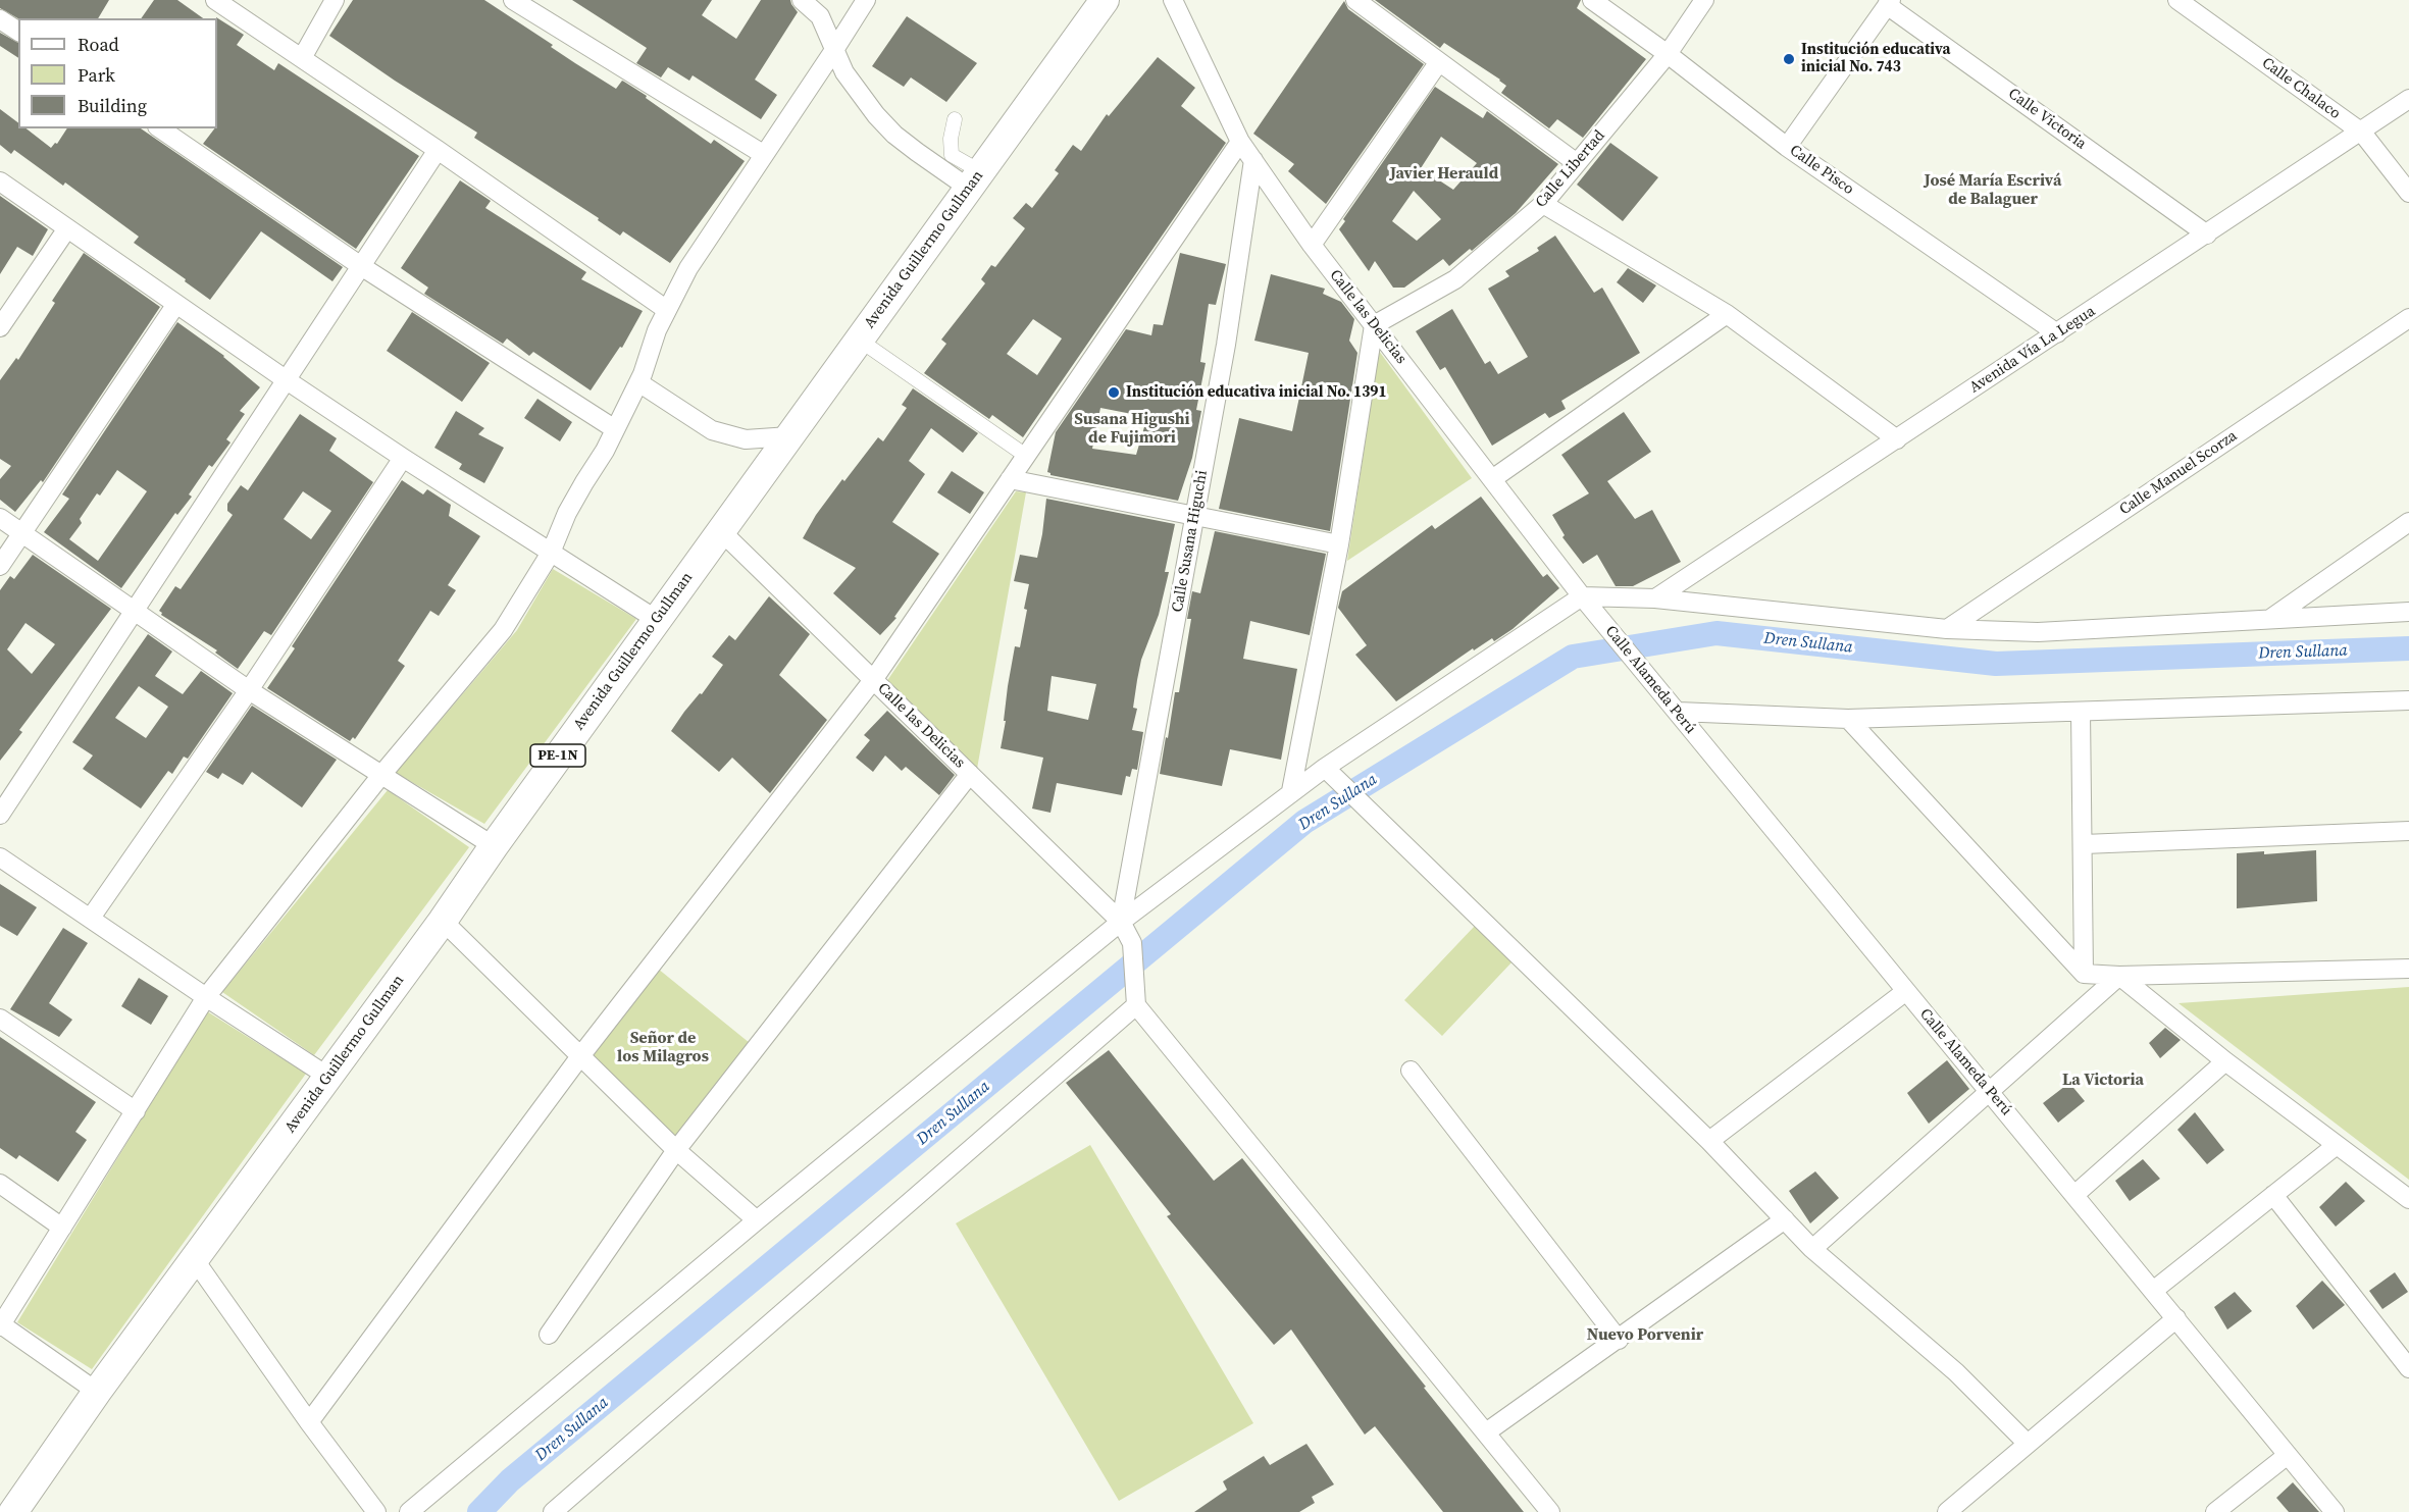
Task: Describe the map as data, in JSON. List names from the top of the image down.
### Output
{
  "streets": {
    "main road": ["Avenida Guillermo Gullman", "PE-1N"],
    "street": [
      "Calle Chalaco",
      "Calle Victoria",
      "Calle Libertad",
      "Calle Pisco",
      "Calle las Delicias",
      "Avenida Vía La Legua",
      "Calle Manuel Scorza",
      "Calle Susana Higuchi",
      "Calle Alameda Perú"
    ]
  },
  "crossings": [
    ["Calle Chalaco", "Avenida Vía La Legua"],
    ["Calle Victoria", "Avenida Vía La Legua"],
    ["Calle Libertad", "Calle Pisco"],
    ["Calle Libertad", "Calle las Delicias"],
    ["Calle Pisco", "Avenida Vía La Legua"],
    ["Avenida Guillermo Gullman", "Calle las Delicias"],
    ["Calle las Delicias", "Calle Susana Higuchi"],
    ["Calle las Delicias", "Calle Alameda Perú"]
  ],
  "districts": [
    "Javier Herauld",
    "José María Escrivá de Balaguer",
    "Susana Higushi de Fujimori",
    "Señor de los Milagros",
    "La Victoria",
    "Nuevo Porvenir"
  ],
  "water": ["Dren Sullana"],
  "places": ["Institución educativa inicial No. 743", "Institución educativa inicial No. 1391"],
  "legend": ["Road", "Park", "Building"]
}
